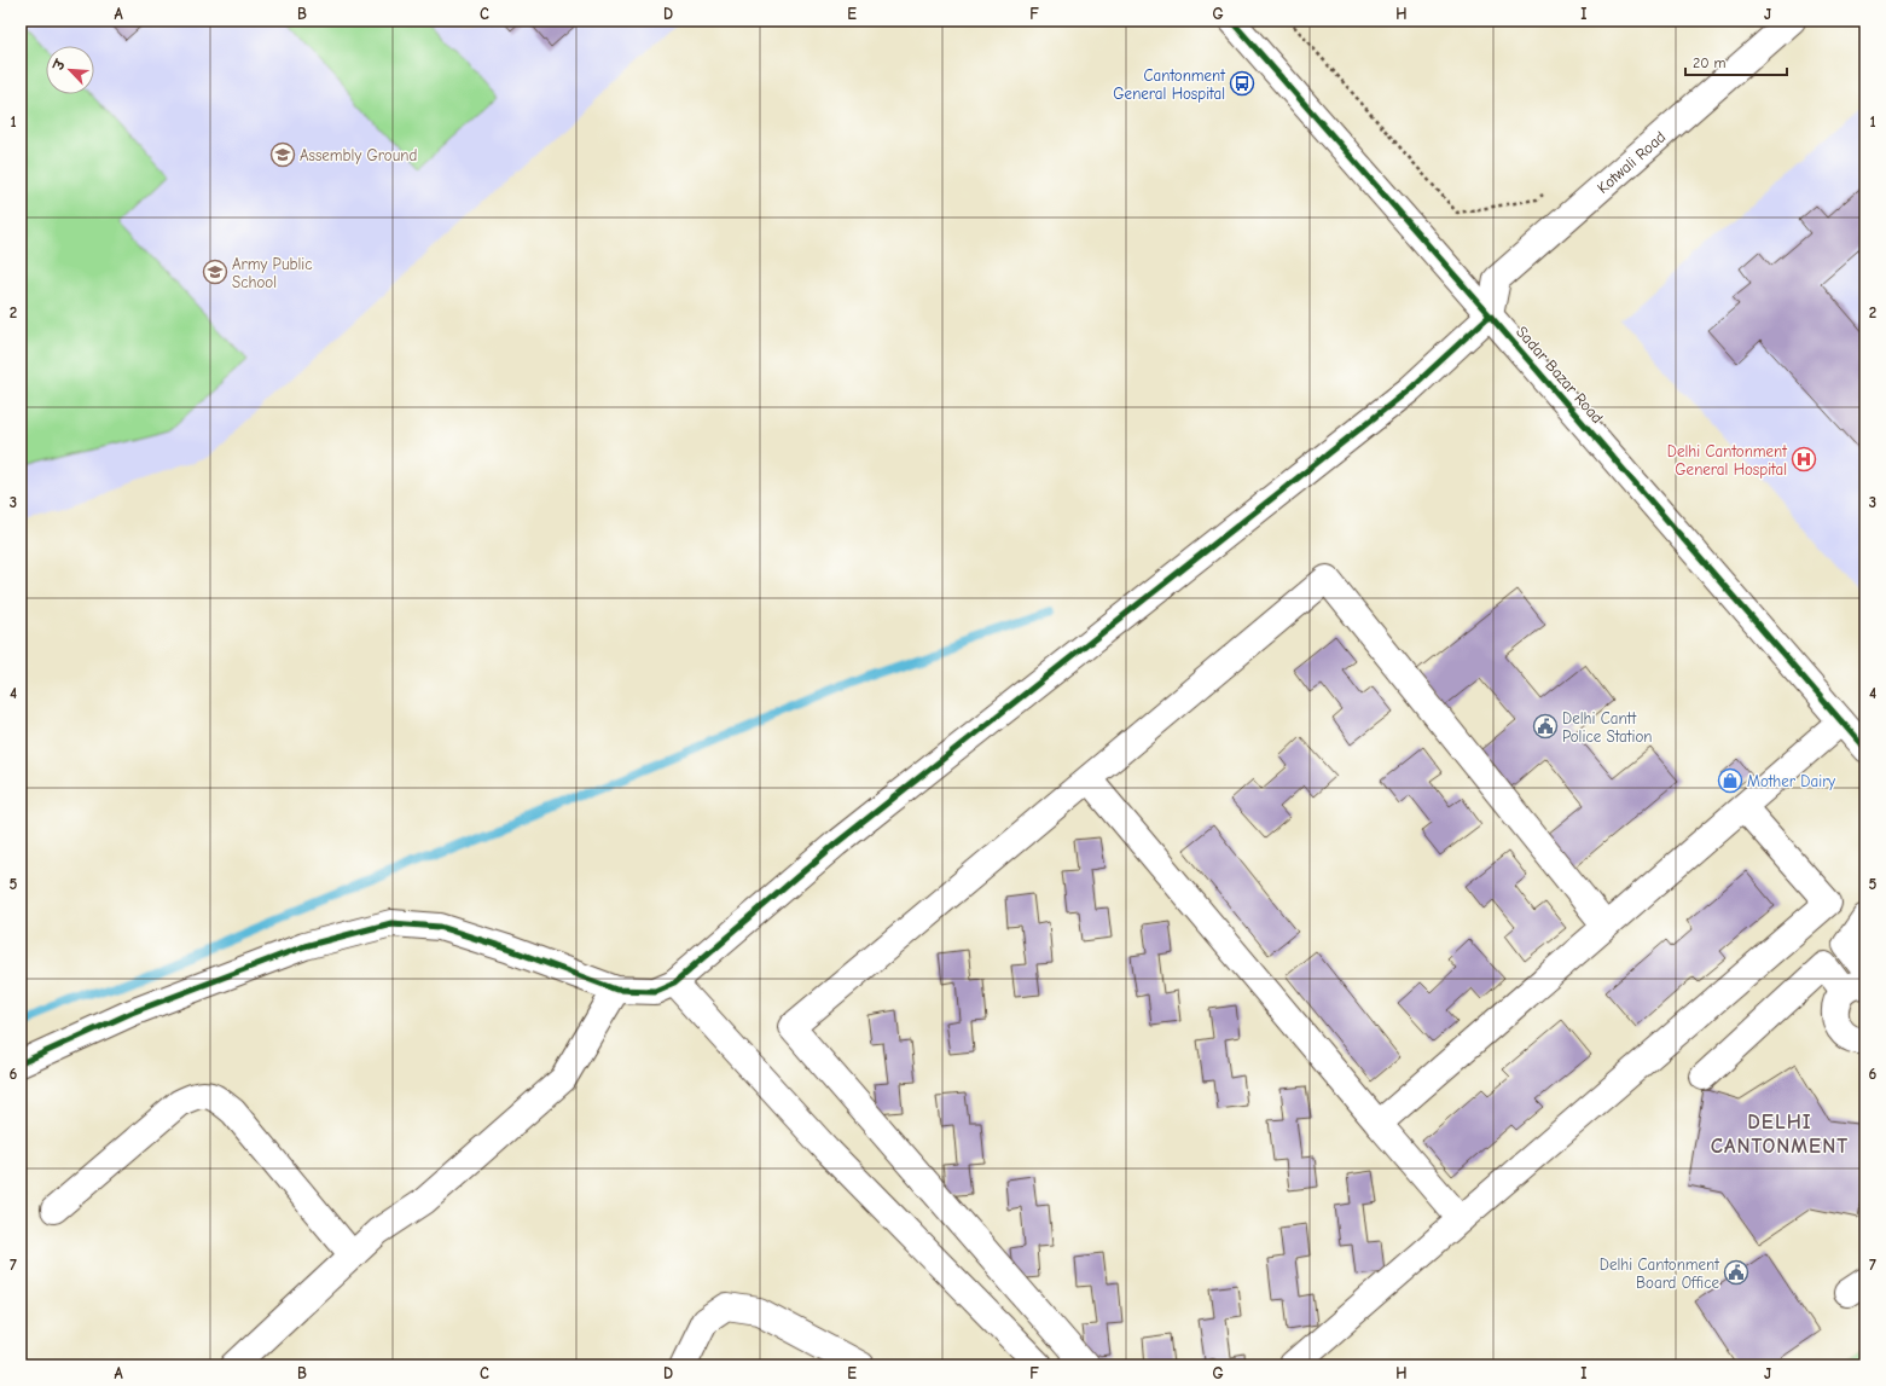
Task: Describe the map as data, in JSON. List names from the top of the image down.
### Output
{
  "streets": {
    "street": ["Kotwali Road", "Sadar Bazar Road"]
  },
  "crossings": [
    ["Kotwali Road", "Sadar Bazar Road"]
  ],
  "districts": ["DELHI CANTONMENT"],
  "places": {
    "bus stop": ["Cantonment General Hospital"],
    "school or university": ["Assembly Ground", "Army Public School"],
    "hospital": ["Delhi Cantonment General Hospital"],
    "public building": ["Delhi Cantt Police Station", "Delhi Cantonment Board Office"],
    "shop": ["Mother Dairy"]
  },
  "scale_bar": "20 m",
  "north": "top left",
  "grid": {
    "columns": [
      "A",
      "B",
      "C",
      "D",
      "E",
      "F",
      "G",
      "H",
      "I",
      "J"
    ],
    "rows": [
      "1",
      "2",
      "3",
      "4",
      "5",
      "6",
      "7"
    ]
  }
}
